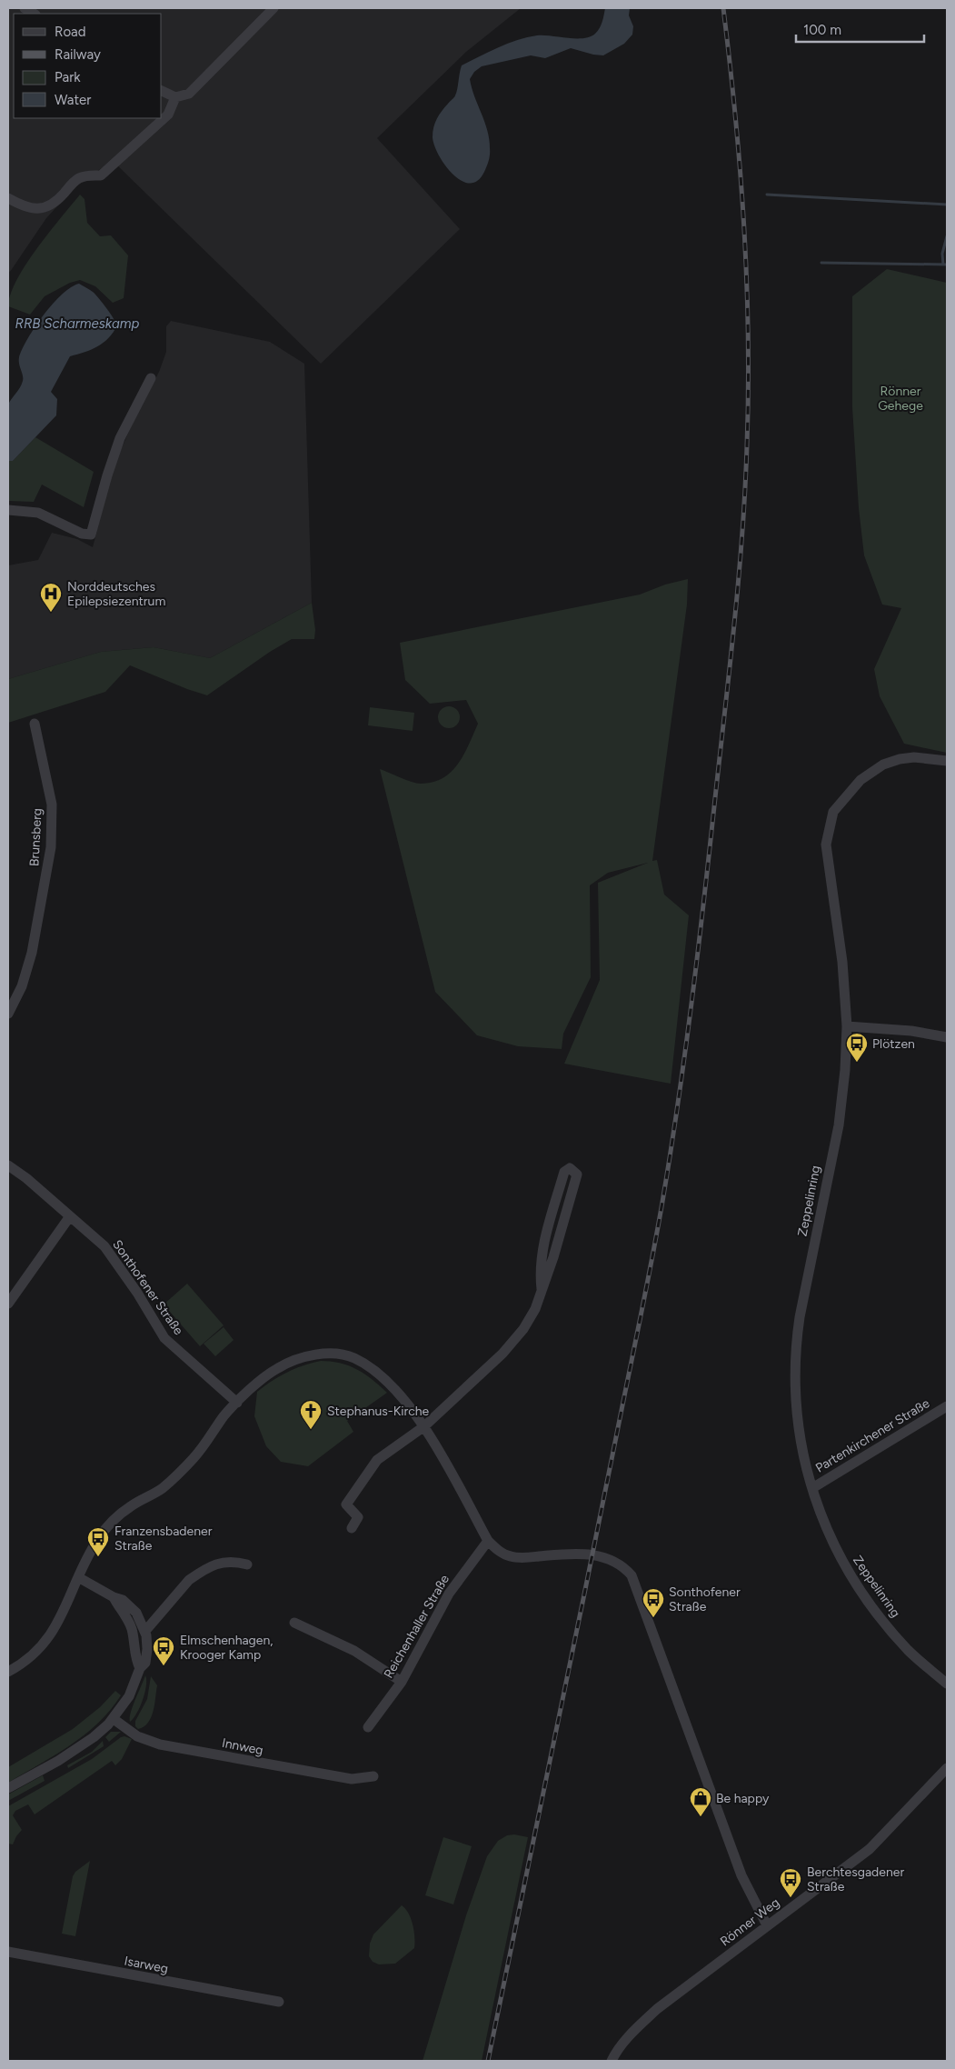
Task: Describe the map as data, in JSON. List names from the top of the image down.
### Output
{
  "streets": {
    "street": [
      "Brunsberg",
      "Zeppelinring",
      "Sonthofener Straße",
      "Partenkirchener Straße",
      "Reichenhaller Straße",
      "Innweg",
      "Rönner Weg",
      "Isarweg"
    ]
  },
  "crossings": [
    ["Zeppelinring", "Partenkirchener Straße"]
  ],
  "water": ["RRB Scharmeskamp"],
  "parks": ["Rönner Gehege"],
  "places": {
    "hospital": ["Norddeutsches Epilepsiezentrum"],
    "bus stop": [
      "Plötzen",
      "Franzensbadener Straße",
      "Sonthofener Straße",
      "Elmschenhagen, Krooger Kamp",
      "Berchtesgadener Straße"
    ],
    "church": ["Stephanus-Kirche"],
    "shop": ["Be happy"]
  },
  "legend": [
    "Road",
    "Railway",
    "Park",
    "Water"
  ],
  "scale_bar": "100 m"
}
